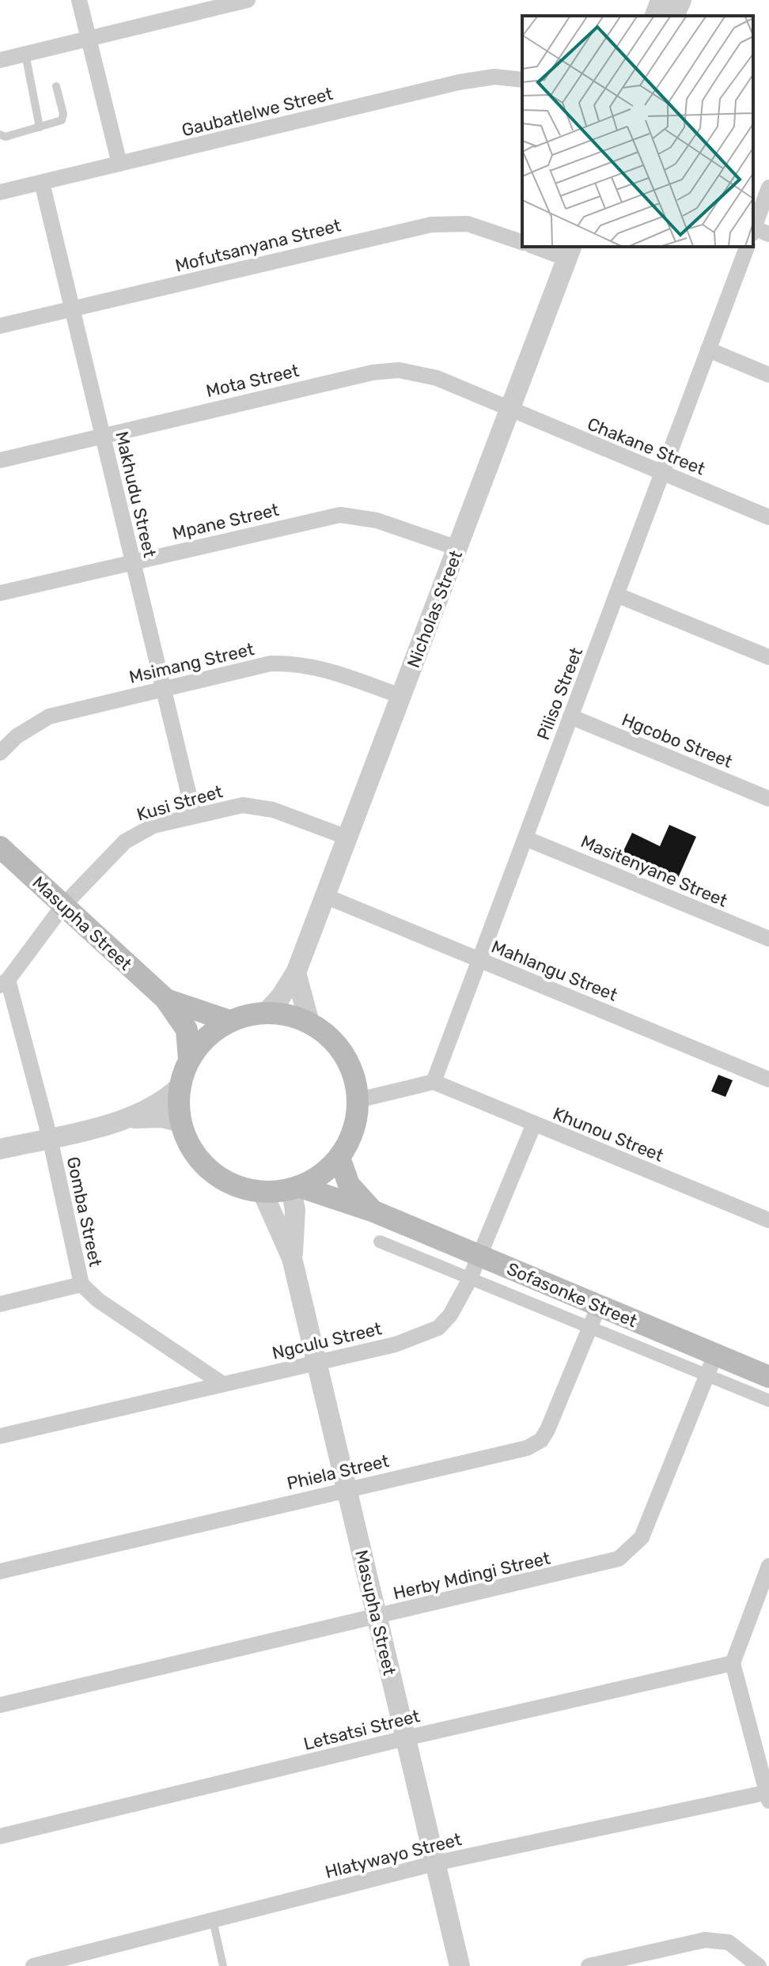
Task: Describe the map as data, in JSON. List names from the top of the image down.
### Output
{
  "streets": {
    "main road": ["Masupha Street", "Sofasonke Street"],
    "street": [
      "Gaubatlelwe Street",
      "Mofutsanyana Street",
      "Mota Street",
      "Chakane Street",
      "Makhudu Street",
      "Mpane Street",
      "Nicholas Street",
      "Msimang Street",
      "Piliso Street",
      "Hgcobo Street",
      "Kusi Street",
      "Masitenyane Street",
      "Mahlangu Street",
      "Khunou Street",
      "Gomba Street",
      "Ngculu Street",
      "Phiela Street",
      "Herby Mdingi Street",
      "Letsatsi Street",
      "Hlatywayo Street"
    ]
  },
  "crossings": [
    ["Gaubatlelwe Street", "Makhudu Street"],
    ["Mofutsanyana Street", "Makhudu Street"],
    ["Mota Street", "Chakane Street"],
    ["Mota Street", "Makhudu Street"],
    ["Mota Street", "Nicholas Street"],
    ["Chakane Street", "Nicholas Street"],
    ["Chakane Street", "Piliso Street"],
    ["Makhudu Street", "Mpane Street"],
    ["Makhudu Street", "Msimang Street"],
    ["Makhudu Street", "Kusi Street"],
    ["Mpane Street", "Nicholas Street"],
    ["Nicholas Street", "Msimang Street"],
    ["Nicholas Street", "Kusi Street"],
    ["Nicholas Street", "Masupha Street"],
    ["Nicholas Street", "Mahlangu Street"],
    ["Nicholas Street", "Sofasonke Street"],
    ["Piliso Street", "Hgcobo Street"],
    ["Piliso Street", "Masitenyane Street"],
    ["Piliso Street", "Mahlangu Street"],
    ["Piliso Street", "Khunou Street"],
    ["Kusi Street", "Masupha Street"],
    ["Kusi Street", "Gomba Street"],
    ["Masupha Street", "Sofasonke Street"],
    ["Masupha Street", "Ngculu Street"],
    ["Masupha Street", "Phiela Street"],
    ["Masupha Street", "Herby Mdingi Street"],
    ["Masupha Street", "Letsatsi Street"],
    ["Masupha Street", "Hlatywayo Street"],
    ["Khunou Street", "Ngculu Street"],
    ["Gomba Street", "Ngculu Street"],
    ["Sofasonke Street", "Ngculu Street"],
    ["Sofasonke Street", "Phiela Street"],
    ["Sofasonke Street", "Herby Mdingi Street"]
  ]
}
